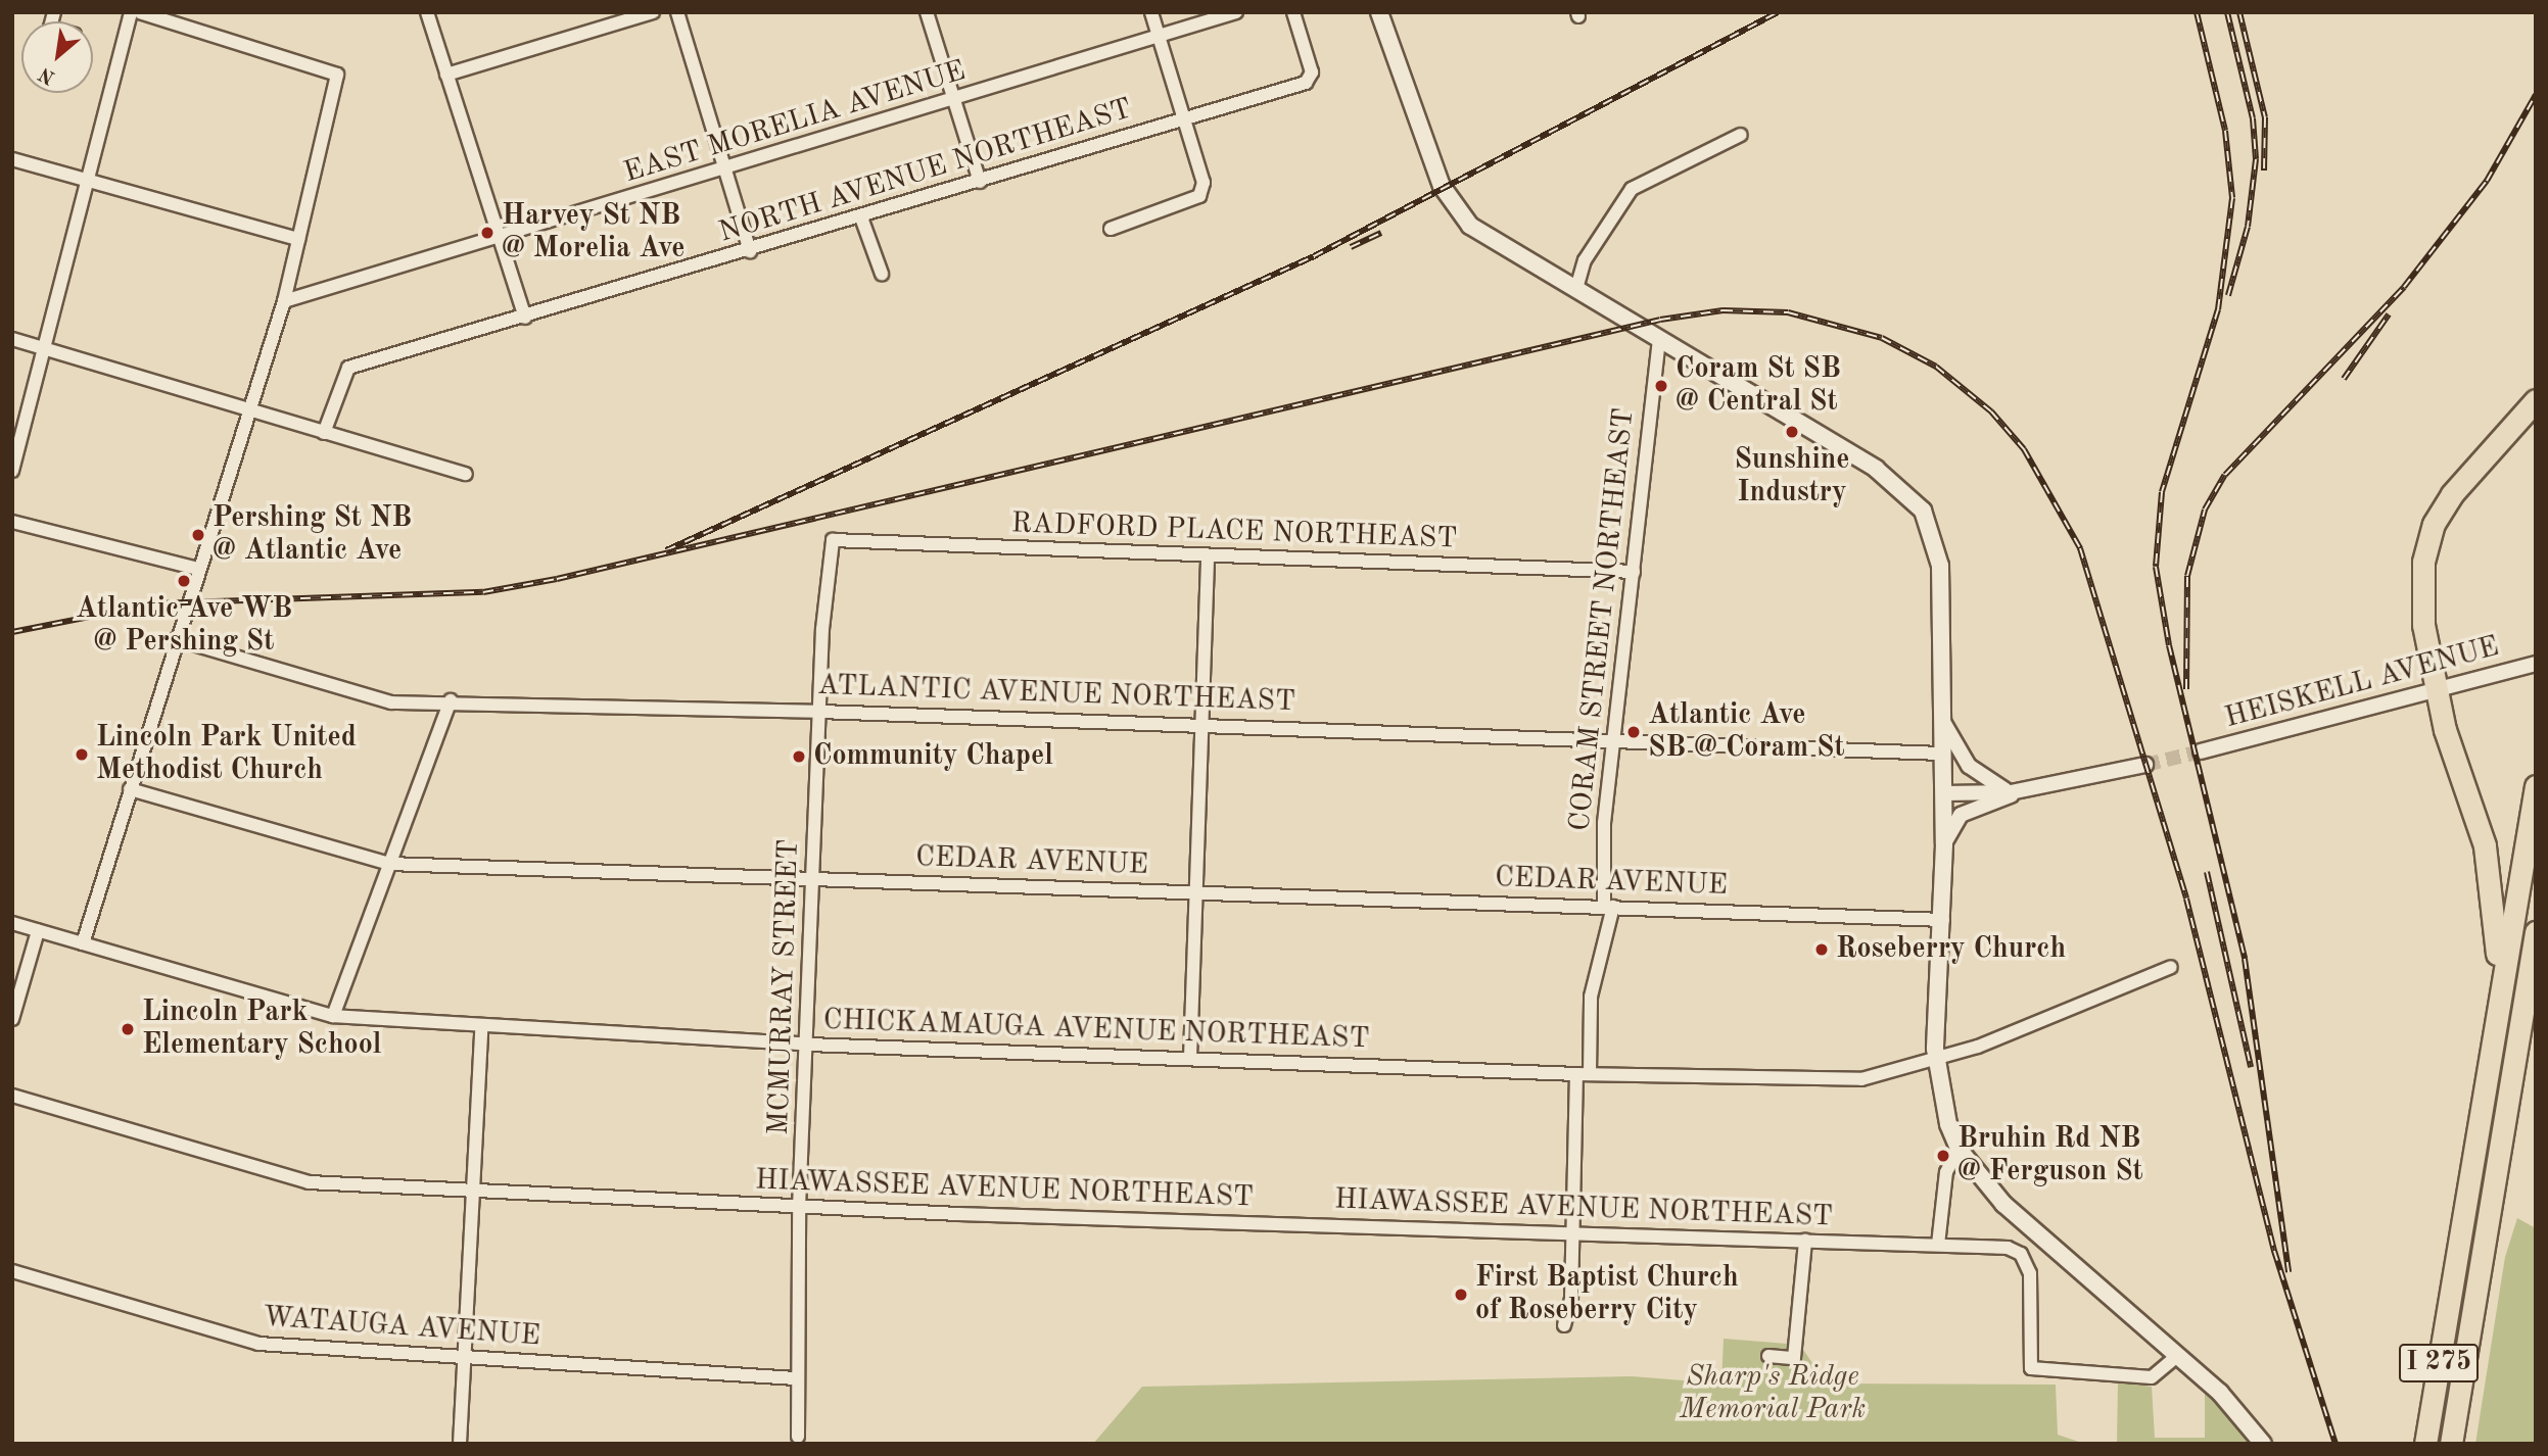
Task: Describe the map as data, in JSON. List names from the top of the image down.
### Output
{
  "streets": {
    "highway": ["I 275"],
    "street": [
      "EAST MORELIA AVENUE",
      "NORTH AVENUE NORTHEAST",
      "RADFORD PLACE NORTHEAST",
      "CORAM STREET NORTHEAST",
      "HEISKELL AVENUE",
      "ATLANTIC AVENUE NORTHEAST",
      "CEDAR AVENUE",
      "MCMURRAY STREET",
      "CHICKAMAUGA AVENUE NORTHEAST",
      "HIAWASSEE AVENUE NORTHEAST",
      "WATAUGA AVENUE"
    ]
  },
  "crossings": [
    ["RADFORD PLACE NORTHEAST", "CORAM STREET NORTHEAST"],
    ["RADFORD PLACE NORTHEAST", "MCMURRAY STREET"],
    ["CORAM STREET NORTHEAST", "ATLANTIC AVENUE NORTHEAST"],
    ["CORAM STREET NORTHEAST", "CEDAR AVENUE"],
    ["CORAM STREET NORTHEAST", "CHICKAMAUGA AVENUE NORTHEAST"],
    ["CORAM STREET NORTHEAST", "HIAWASSEE AVENUE NORTHEAST"],
    ["ATLANTIC AVENUE NORTHEAST", "MCMURRAY STREET"],
    ["CEDAR AVENUE", "MCMURRAY STREET"],
    ["MCMURRAY STREET", "CHICKAMAUGA AVENUE NORTHEAST"],
    ["MCMURRAY STREET", "HIAWASSEE AVENUE NORTHEAST"],
    ["MCMURRAY STREET", "WATAUGA AVENUE"]
  ],
  "parks": ["Sharp's Ridge Memorial Park"],
  "places": [
    "Harvey St NB @ Morelia Ave",
    "Coram St SB @ Central St",
    "Sunshine Industry",
    "Pershing St NB @ Atlantic Ave",
    "Atlantic Ave WB @ Pershing St",
    "Atlantic Ave SB @ Coram St",
    "Lincoln Park United Methodist Church",
    "Community Chapel",
    "Roseberry Church",
    "Lincoln Park Elementary School",
    "Bruhin Rd NB @ Ferguson St",
    "First Baptist Church of Roseberry City"
  ],
  "north": "bottom left"
}
